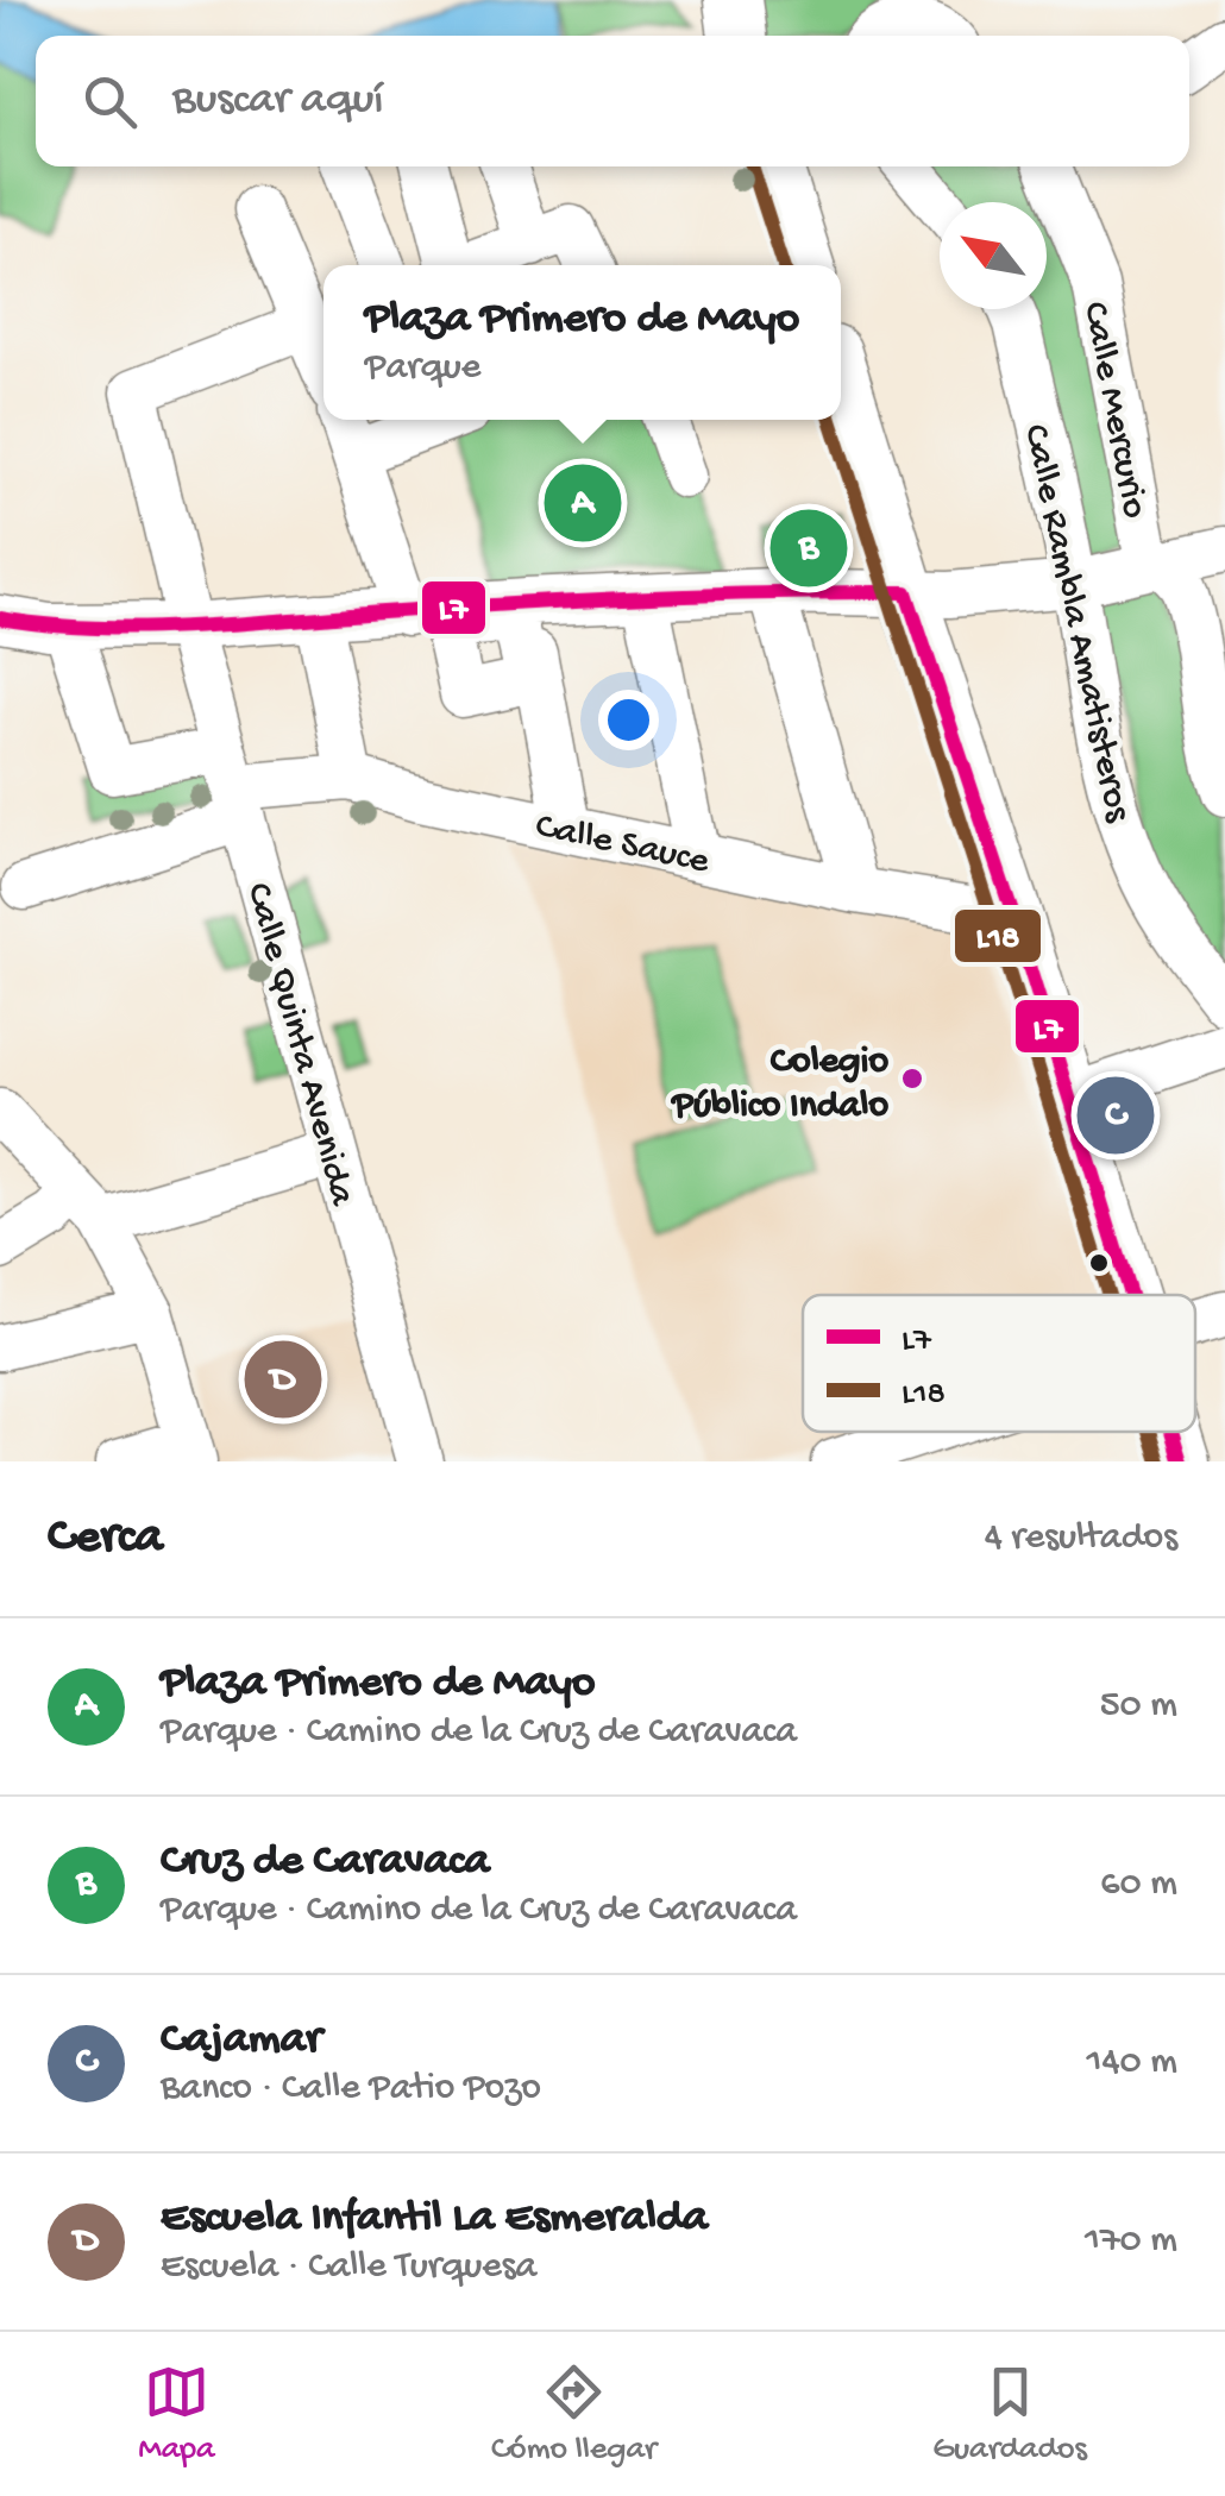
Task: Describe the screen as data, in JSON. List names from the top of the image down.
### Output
{
  "streets": {
    "street": [
      "Calle Mercurio",
      "Calle Rambla Amatisteros",
      "Calle Sauce",
      "Calle Quinta Avenida"
    ]
  },
  "crossings": [
    ["Calle Sauce", "Calle Quinta Avenida"]
  ],
  "places": ["Colegio Público Indalo"],
  "lines": ["transit line L18", "transit line L7"],
  "legend": ["L7", "L18"],
  "north": "top left",
  "page": {
    "search": "Buscar aquí",
    "popup": ["Plaza Primero de Mayo", "Parque"],
    "pins": [
      "A",
      "B",
      "C",
      "D"
    ],
    "heading": ["Cerca", "4 resultados"],
    "list": [
      {
        "mark": "A",
        "name": "Plaza Primero de Mayo",
        "note": "Parque · Camino de la Cruz de Caravaca",
        "value": "50 m"
      },
      {
        "mark": "B",
        "name": "Cruz de Caravaca",
        "note": "Parque · Camino de la Cruz de Caravaca",
        "value": "60 m"
      },
      {
        "mark": "C",
        "name": "Cajamar",
        "note": "Banco · Calle Patio Pozo",
        "value": "140 m"
      },
      {
        "mark": "D",
        "name": "Escuela Infantil La Esmeralda",
        "note": "Escuela · Calle Turquesa",
        "value": "170 m"
      }
    ],
    "nav": ["Mapa", "Cómo llegar", "Guardados"]
  }
}
